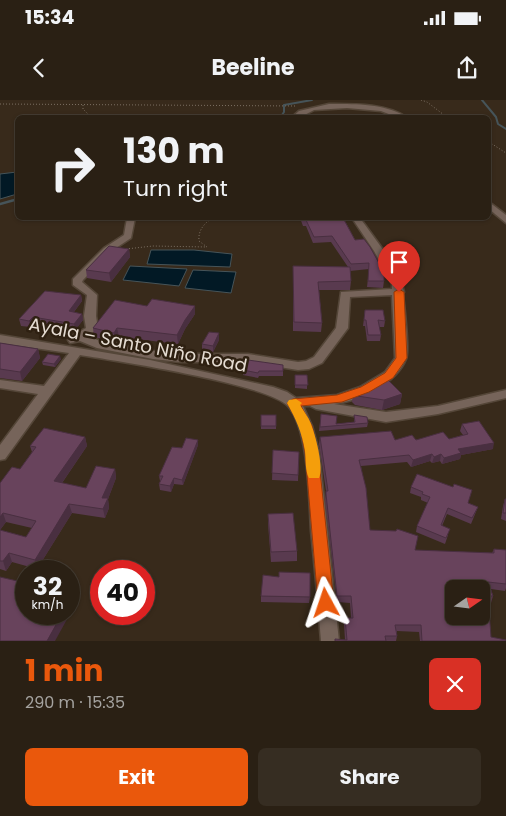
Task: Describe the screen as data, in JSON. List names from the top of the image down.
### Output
{
  "streets": {
    "street": ["Ayala – Santo Niño Road"]
  },
  "north": "right",
  "page": {
    "status": "15:34",
    "header": "Beeline",
    "turn": ["130 m", "Turn right"],
    "speed": "32 km/h",
    "limit": "40",
    "heading": ["1 min", "290 m · 15:35"],
    "buttons": ["Exit", "Share"]
  }
}
